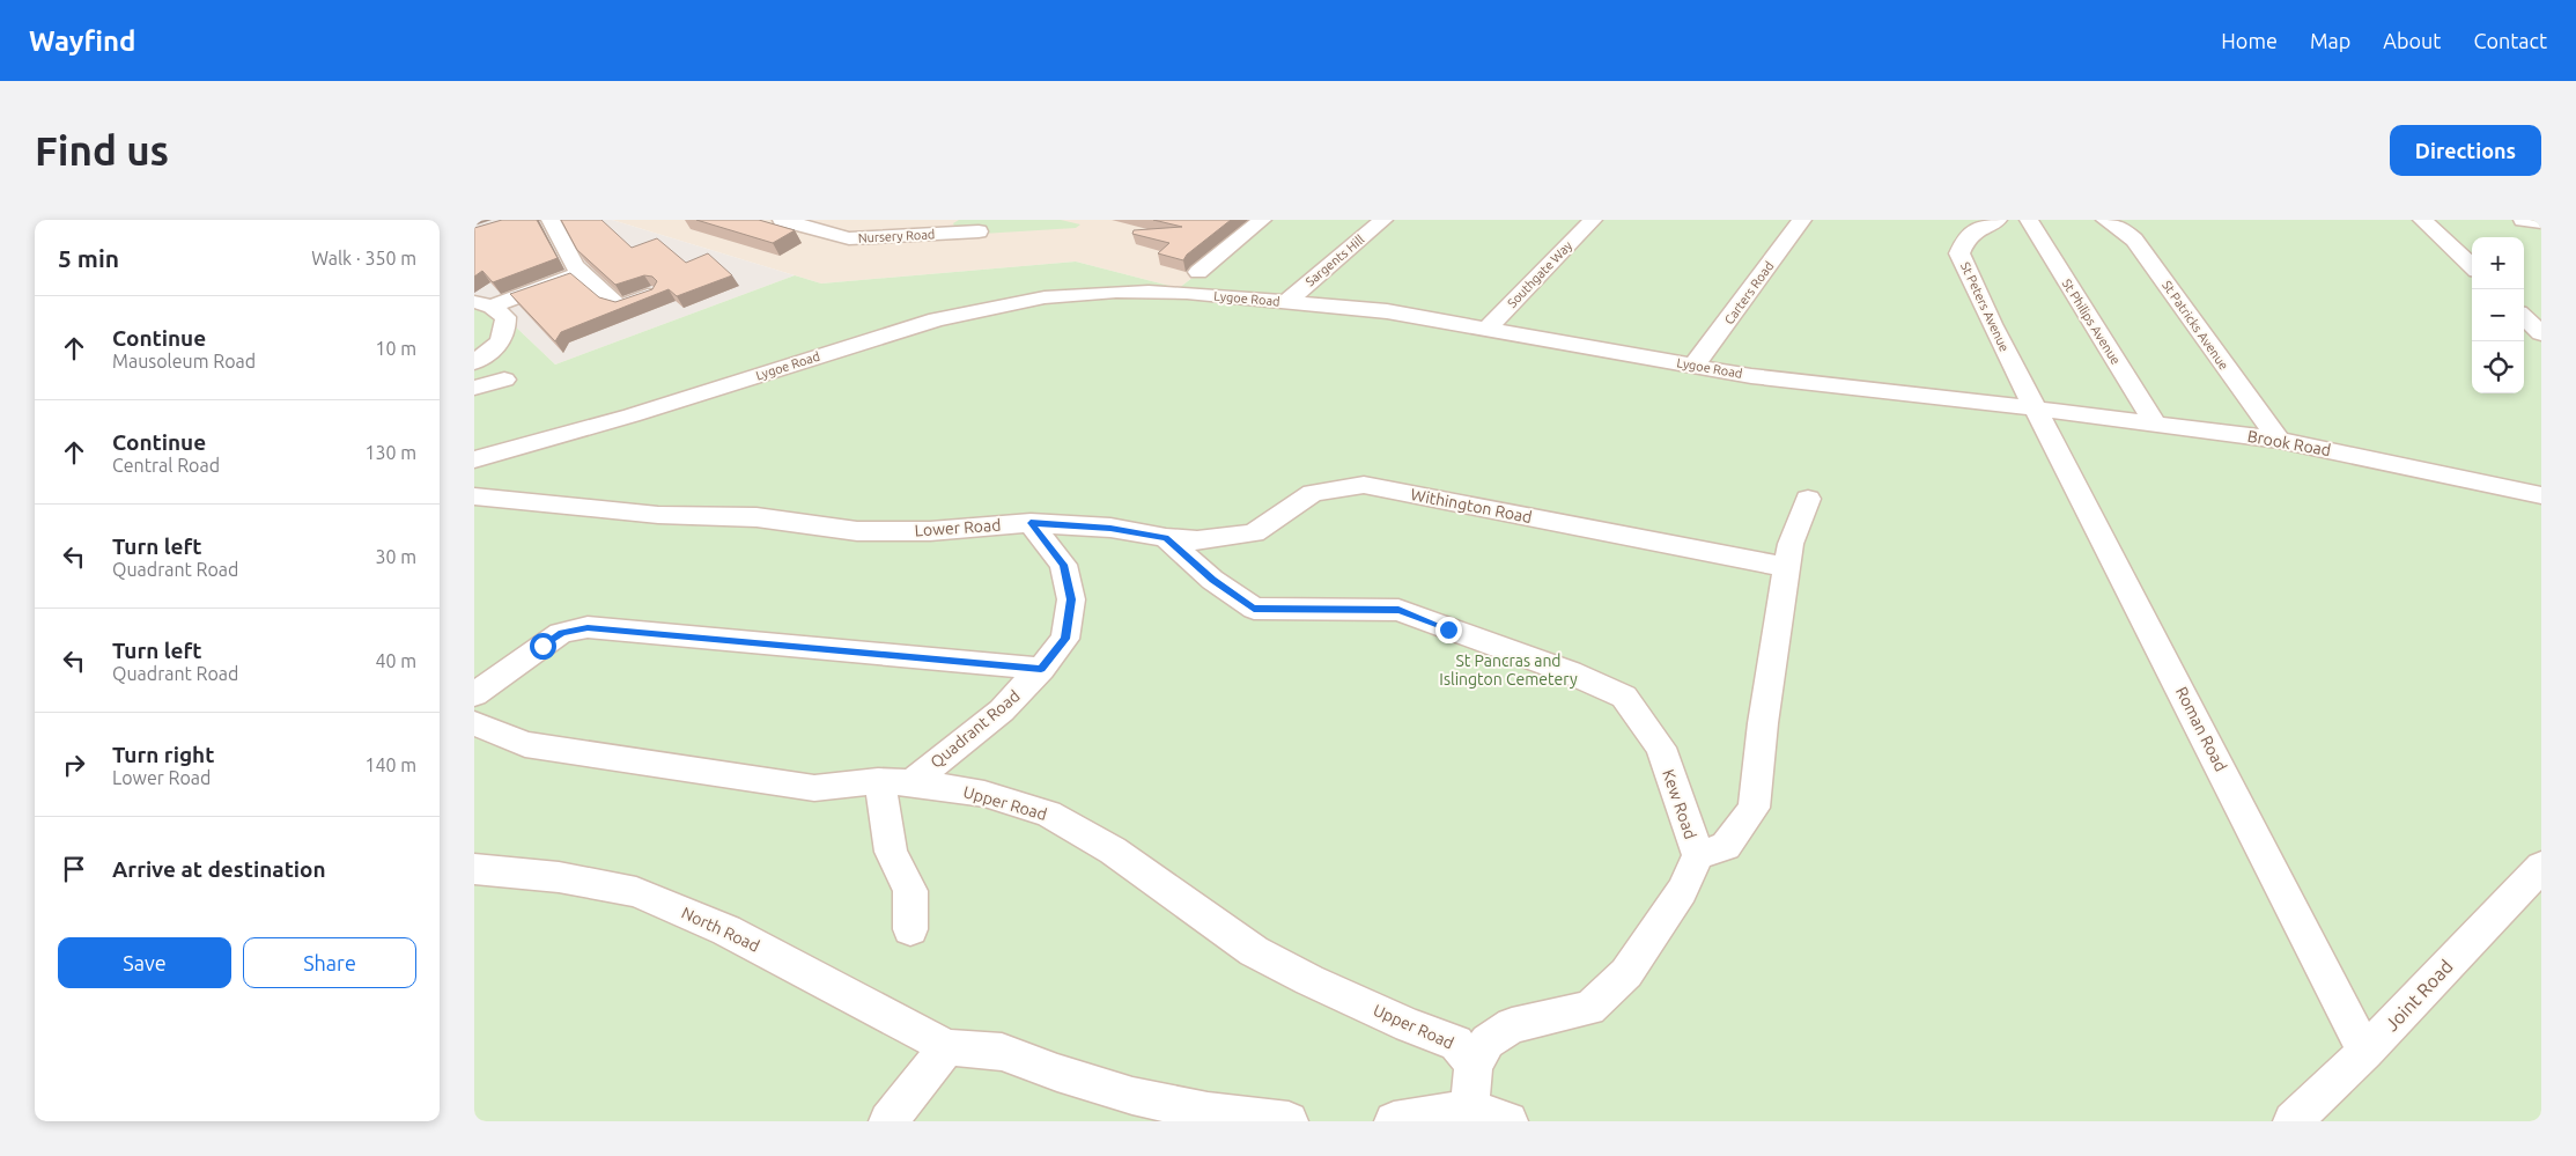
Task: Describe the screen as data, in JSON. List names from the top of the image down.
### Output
{
  "streets": {
    "street": [
      "Nursery Road",
      "Sargents Hill",
      "Southgate Way",
      "Carters Road",
      "Lygoe Road",
      "St Peters Avenue",
      "St Philips Avenue",
      "St Patricks Avenue",
      "Brook Road",
      "Withington Road",
      "Lower Road",
      "Quadrant Road",
      "Roman Road",
      "Upper Road",
      "Kew Road",
      "North Road",
      "Joint Road"
    ]
  },
  "crossings": [
    ["Sargents Hill", "Lygoe Road"],
    ["Southgate Way", "Lygoe Road"],
    ["Carters Road", "Lygoe Road"],
    ["Lygoe Road", "St Peters Avenue"],
    ["Lygoe Road", "Brook Road"],
    ["Lygoe Road", "Roman Road"],
    ["St Peters Avenue", "Brook Road"],
    ["St Peters Avenue", "Roman Road"],
    ["St Philips Avenue", "Brook Road"],
    ["St Patricks Avenue", "Brook Road"],
    ["Brook Road", "Roman Road"],
    ["Withington Road", "Lower Road"],
    ["Withington Road", "Kew Road"],
    ["Lower Road", "Quadrant Road"],
    ["Lower Road", "Kew Road"],
    ["Quadrant Road", "Upper Road"],
    ["Roman Road", "Joint Road"],
    ["Upper Road", "Kew Road"]
  ],
  "parks": ["St Pancras and Islington Cemetery"],
  "page": {
    "header": "Wayfind",
    "nav": [
      "Home",
      "Map",
      "About",
      "Contact"
    ],
    "buttons": [
      "Directions",
      ["Save", "Share"]
    ],
    "title": "Find us",
    "heading": ["5 min", "Walk · 350 m"],
    "map_buttons": ["+", "−"],
    "list": [
      ["Continue", "Mausoleum Road", "10 m"],
      ["Continue", "Central Road", "130 m"],
      ["Turn left", "Quadrant Road", "30 m"],
      ["Turn left", "Quadrant Road", "40 m"],
      ["Turn right", "Lower Road", "140 m"],
      "Arrive at destination"
    ]
  }
}
